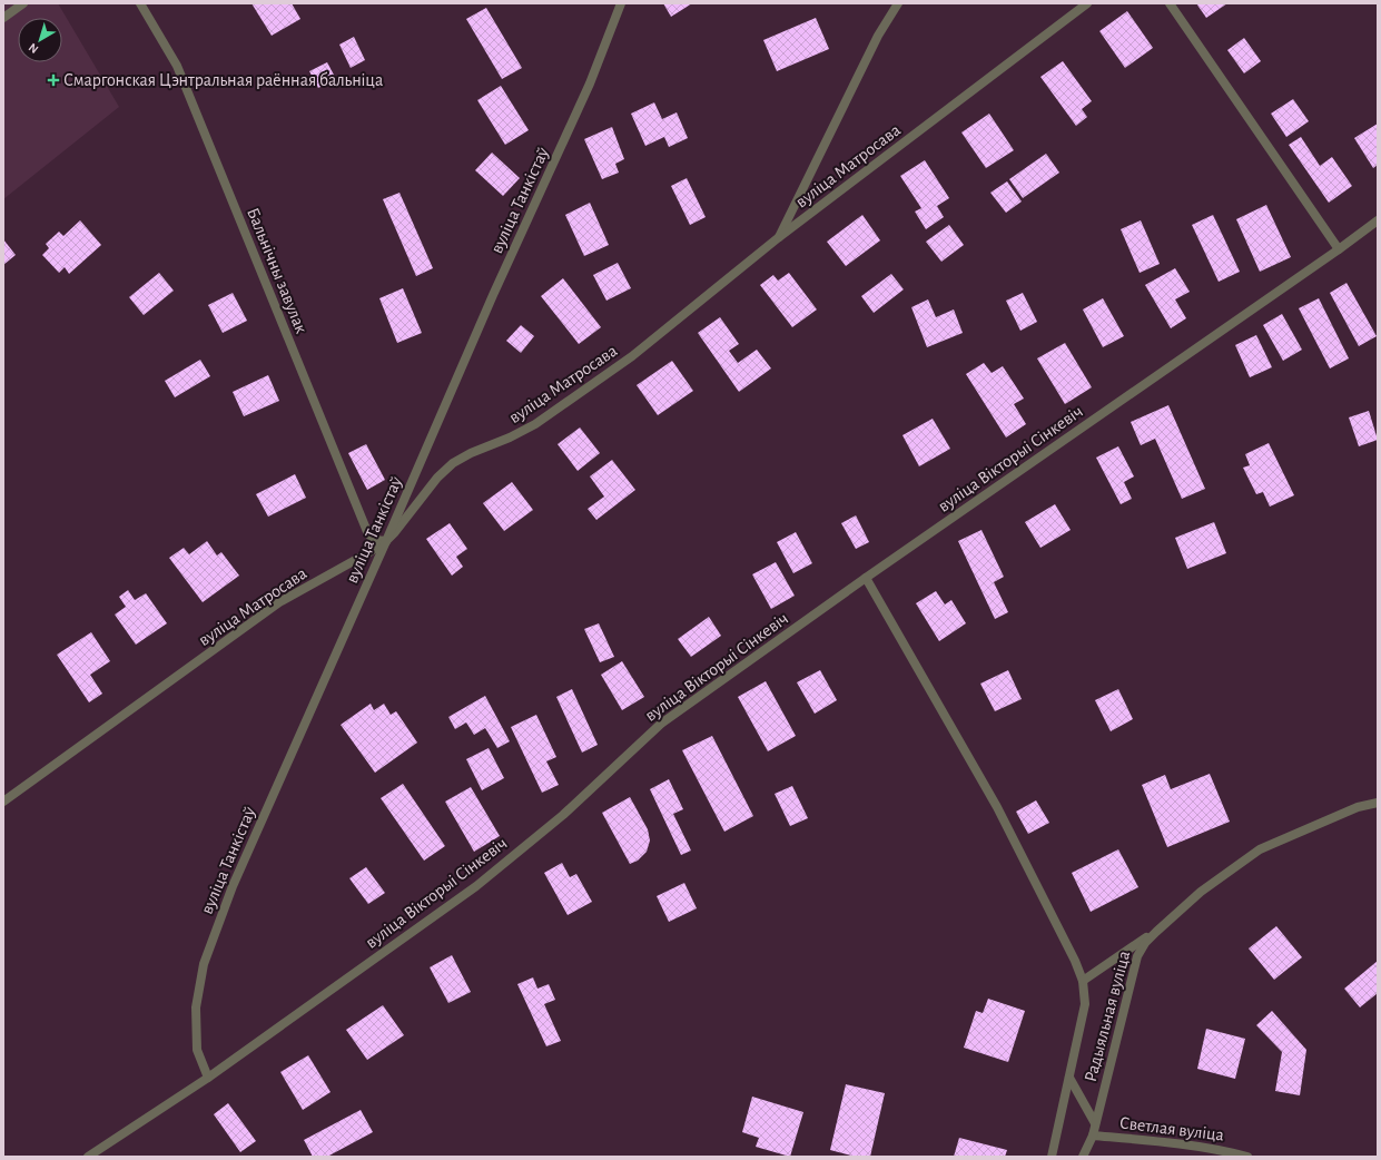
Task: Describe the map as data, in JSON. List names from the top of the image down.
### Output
{
  "streets": {
    "street": [
      "вуліца Матросава",
      "вуліца Танкістаў",
      "Бальнічны завулак",
      "вуліца Вікторыі Сінкевіч",
      "Радыяльная вуліца",
      "Светлая вуліца"
    ]
  },
  "crossings": [
    ["вуліца Матросава", "вуліца Танкістаў"],
    ["вуліца Матросава", "Бальнічны завулак"],
    ["вуліца Танкістаў", "Бальнічны завулак"],
    ["вуліца Танкістаў", "вуліца Вікторыі Сінкевіч"],
    ["Радыяльная вуліца", "Светлая вуліца"]
  ],
  "places": {
    "health": ["Смаргонская Цэнтральная раённая бальніца"]
  },
  "north": "bottom left"
}
